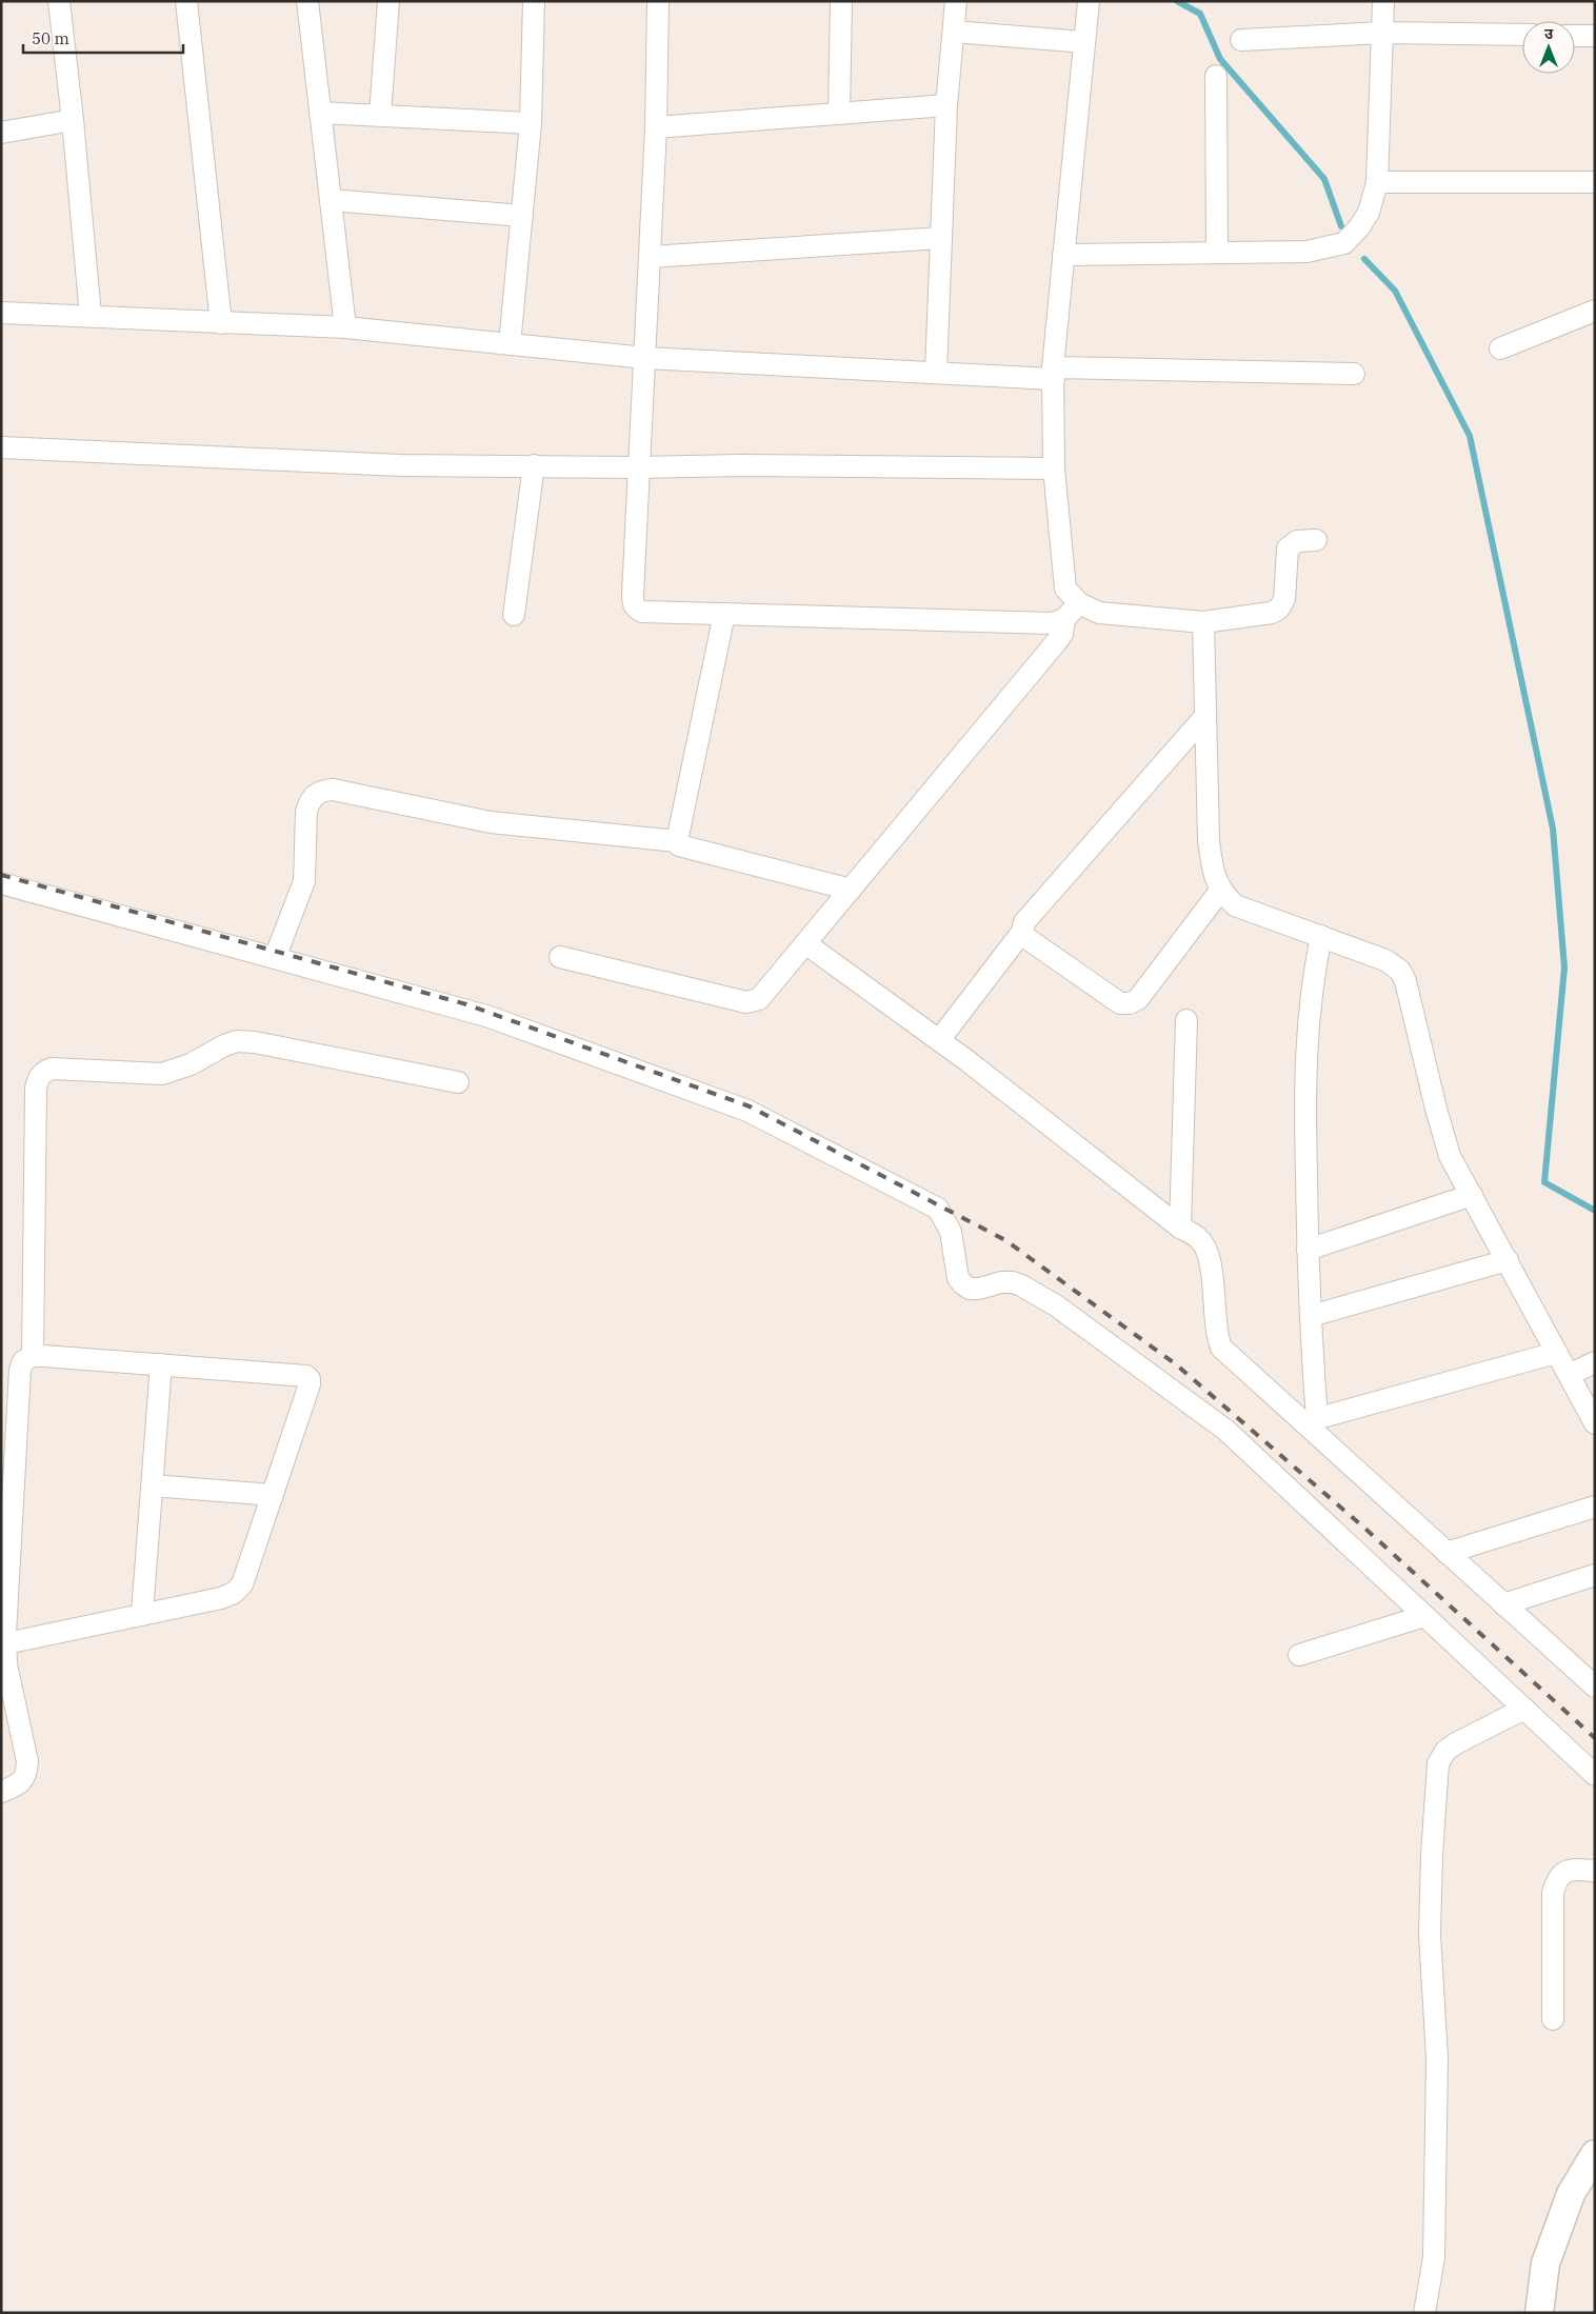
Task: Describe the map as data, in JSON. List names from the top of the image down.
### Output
{
  "scale_bar": "50 m",
  "north": "top"
}
